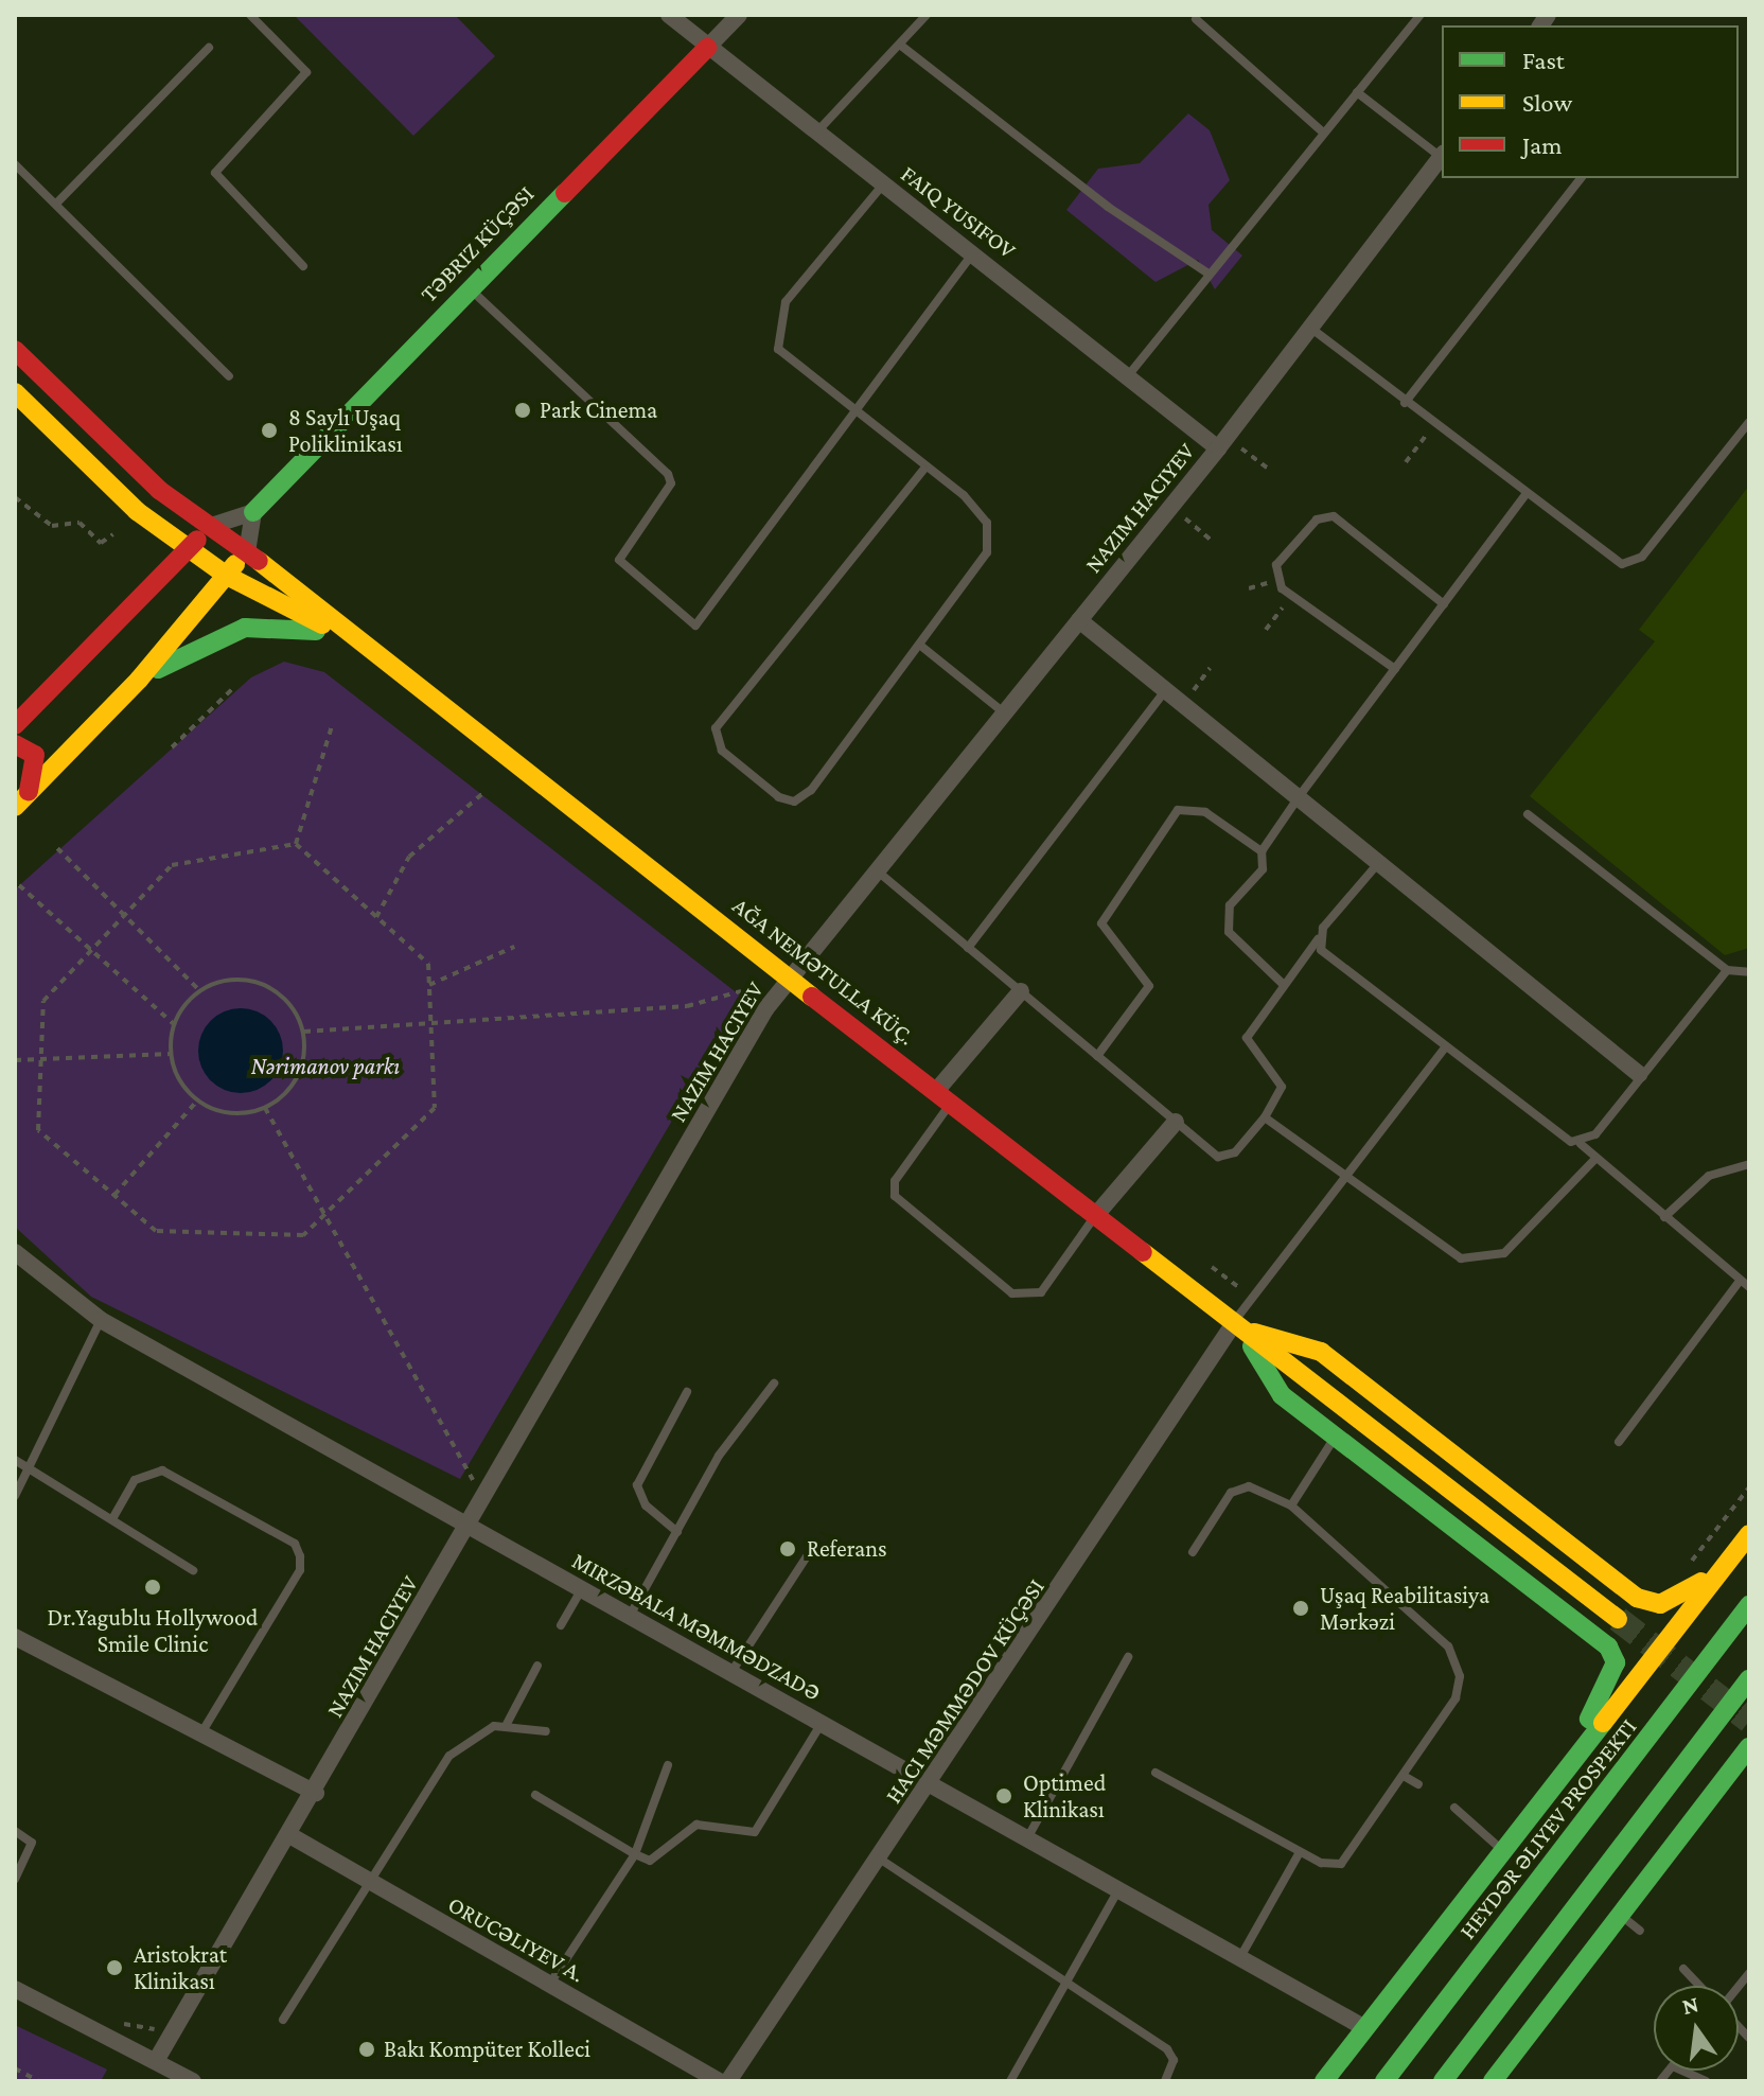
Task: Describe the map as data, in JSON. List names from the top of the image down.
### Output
{
  "streets": {
    "main road": ["TƏBRIZ KÜÇƏSI", "AĞA NEMƏTULLA KÜÇ.", "HEYDƏR ƏLIYEV PROSPEKTI"],
    "street": ["FAIQ YUSIFOV", "MIRZƏBALA MƏMMƏDZADƏ", "ORUCƏLIYEV A."]
  },
  "crossings": [
    ["FAIQ YUSIFOV", "TƏBRIZ KÜÇƏSI"]
  ],
  "parks": ["Nərimanov parkı"],
  "places": [
    "Park Cinema",
    "8 Saylı Uşaq Poliklinikası",
    "Referans",
    "Dr.Yagublu Hollywood Smile Clinic",
    "Uşaq Reabilitasiya Mərkəzi",
    "Optimed Klinikası",
    "Aristokrat Klinikası",
    "Bakı Kompüter Kolleci"
  ],
  "legend": ["Fast", "Slow", "Jam"],
  "north": "top"
}
